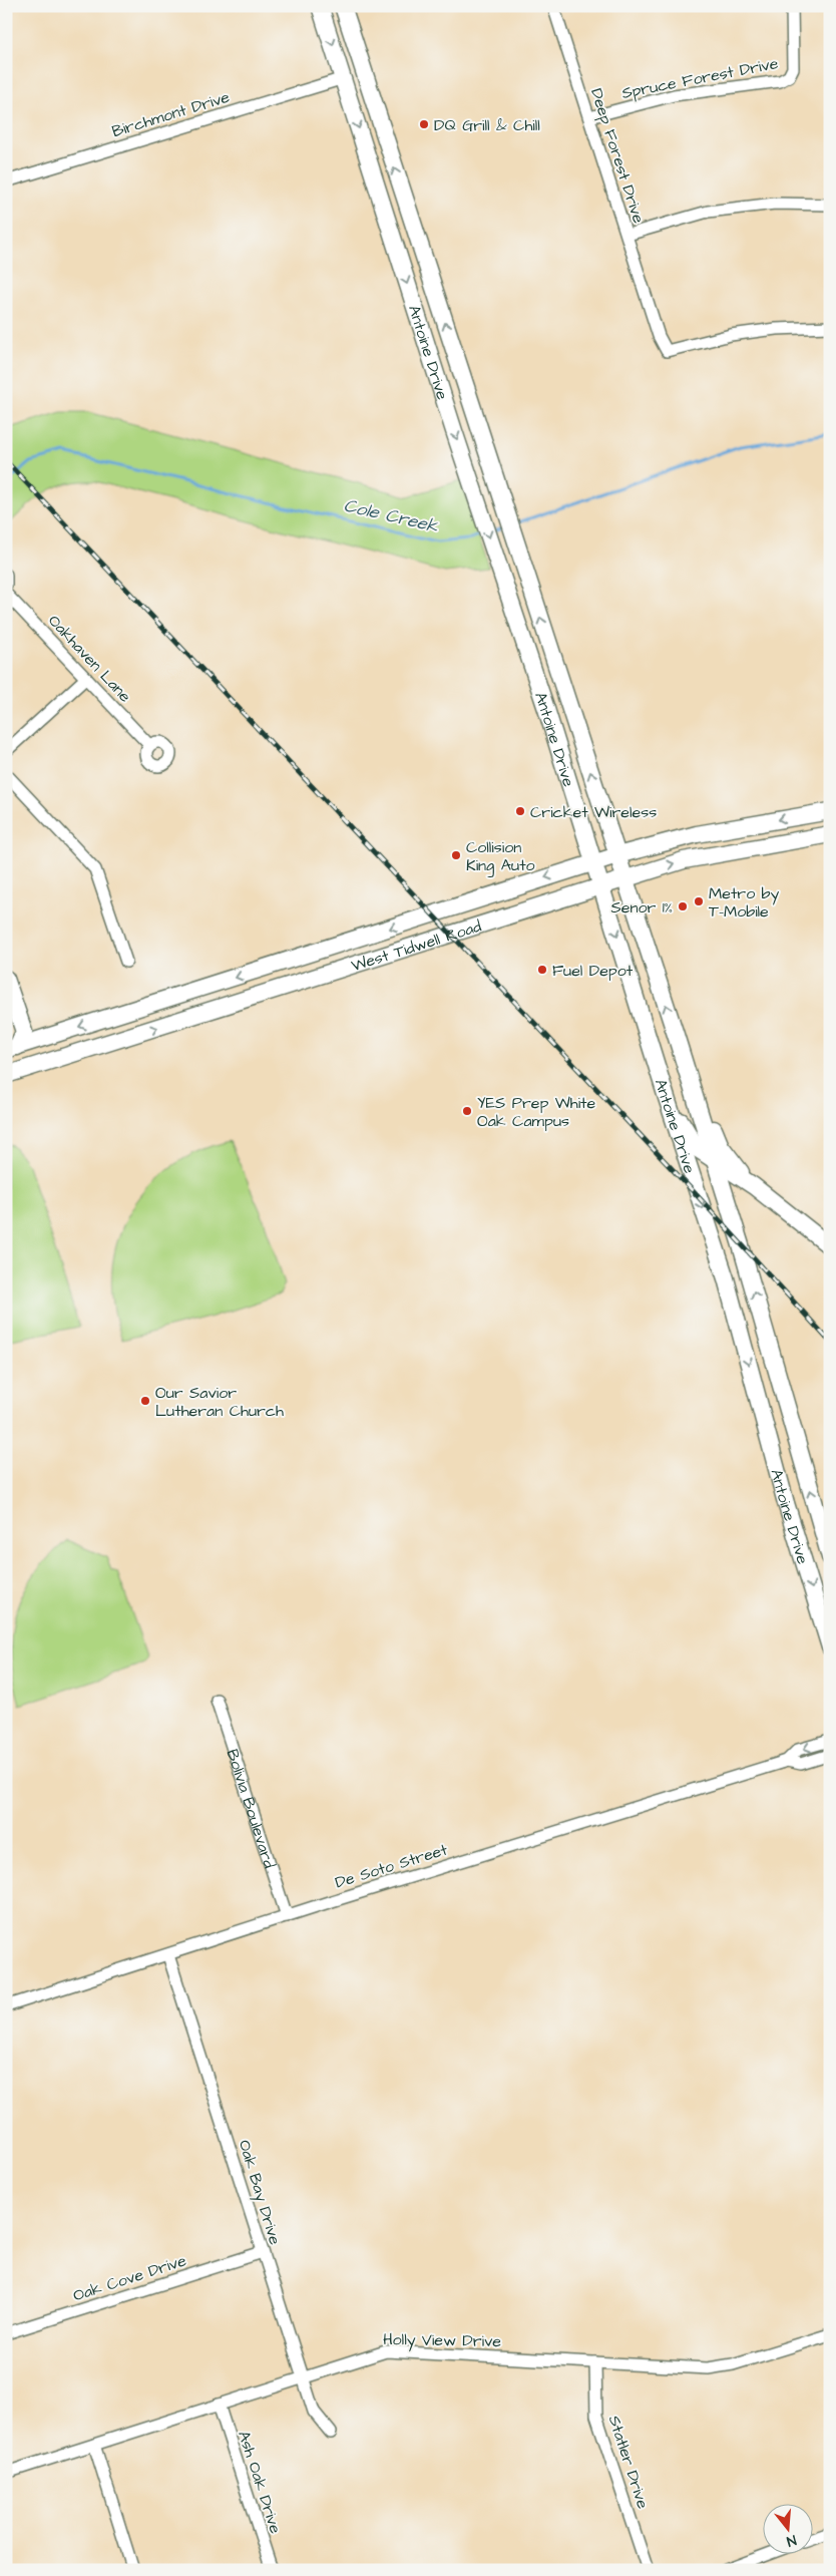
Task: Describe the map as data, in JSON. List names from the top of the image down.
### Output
{
  "streets": {
    "main road": ["Antoine Drive", "West Tidwell Road"],
    "street": [
      "Spruce Forest Drive",
      "Birchmont Drive",
      "Deep Forest Drive",
      "Oakhaven Lane",
      "Bolivia Boulevard",
      "De Soto Street",
      "Oak Bay Drive",
      "Oak Cove Drive",
      "Holly View Drive",
      "Statler Drive",
      "Ash Oak Drive"
    ]
  },
  "crossings": [
    ["Spruce Forest Drive", "Deep Forest Drive"],
    ["Birchmont Drive", "Antoine Drive"],
    ["Antoine Drive", "West Tidwell Road"],
    ["Bolivia Boulevard", "De Soto Street"],
    ["De Soto Street", "Oak Bay Drive"],
    ["Oak Bay Drive", "Oak Cove Drive"],
    ["Oak Bay Drive", "Holly View Drive"],
    ["Holly View Drive", "Statler Drive"],
    ["Holly View Drive", "Ash Oak Drive"]
  ],
  "water": ["Cole Creek"],
  "places": [
    "DQ Grill & Chill",
    "Cricket Wireless",
    "Collision King Auto",
    "Metro by T-Mobile",
    "Senor 1%",
    "Fuel Depot",
    "YES Prep White Oak Campus",
    "Our Savior Lutheran Church"
  ],
  "north": "bottom"
}
